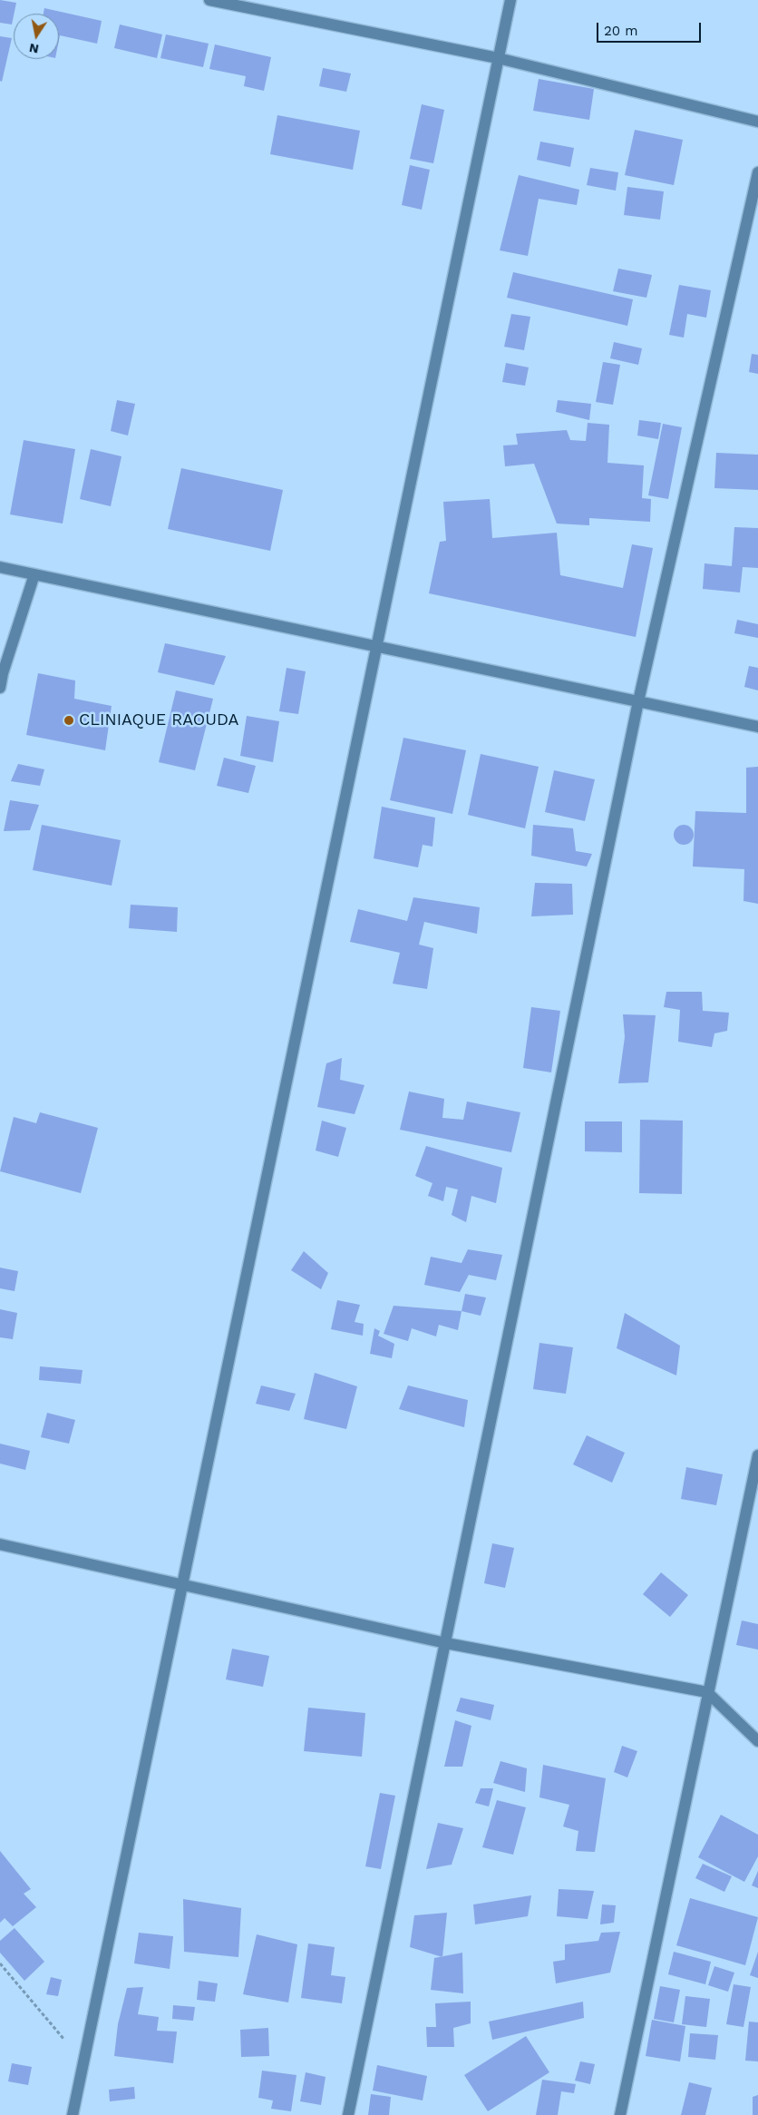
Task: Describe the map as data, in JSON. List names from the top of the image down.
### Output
{
  "places": ["CLINIAQUE RAOUDA"],
  "scale_bar": "20 m",
  "north": "bottom"
}
